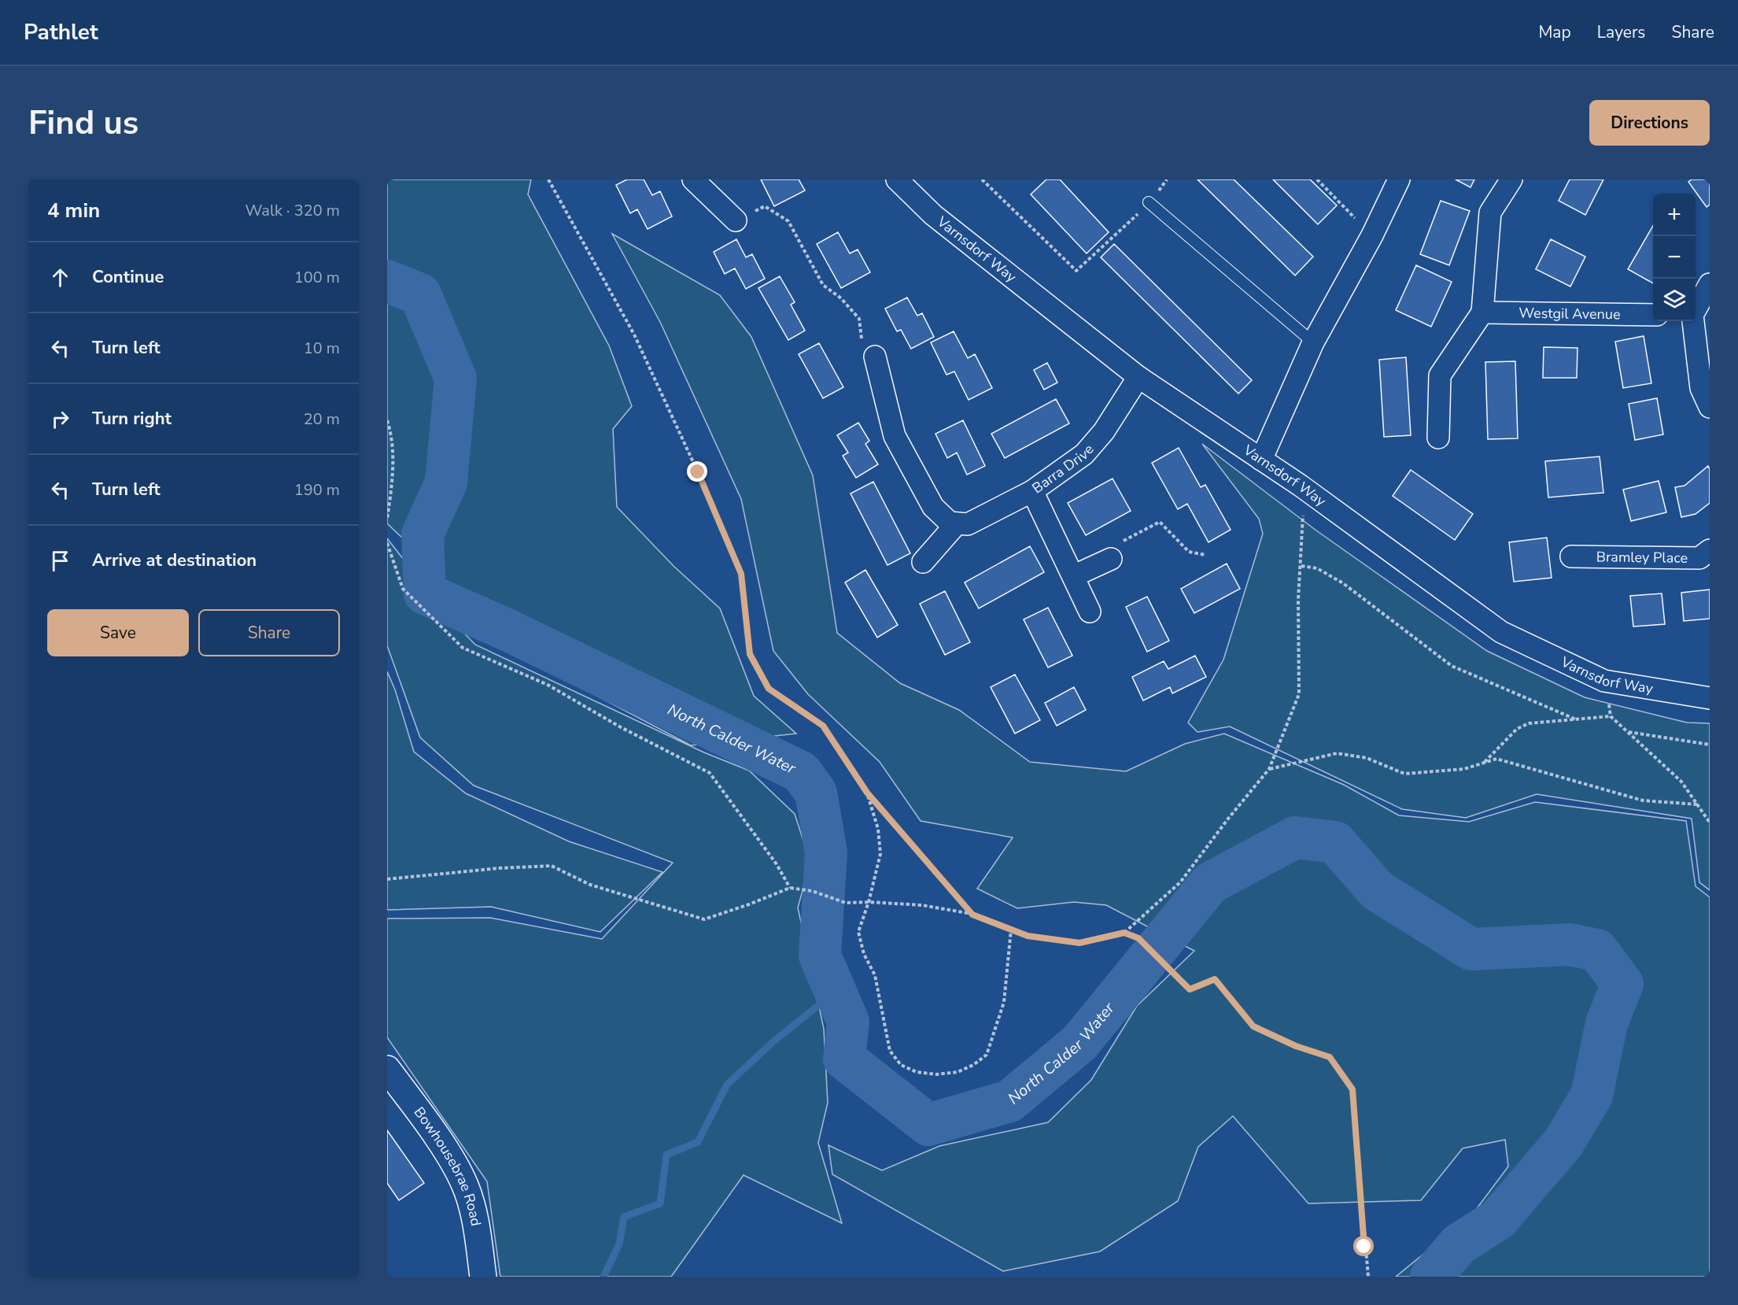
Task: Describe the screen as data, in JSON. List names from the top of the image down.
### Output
{
  "streets": {
    "street": [
      "Varnsdorf Way",
      "Westgil Avenue",
      "Barra Drive",
      "Bramley Place",
      "Bowhousebrae Road"
    ]
  },
  "crossings": [
    ["Varnsdorf Way", "Barra Drive"]
  ],
  "water": ["North Calder Water"],
  "page": {
    "header": "Pathlet",
    "nav": ["Map", "Layers", "Share"],
    "buttons": [
      "Directions",
      ["Save", "Share"]
    ],
    "title": "Find us",
    "heading": ["4 min", "Walk · 320 m"],
    "map_buttons": ["+", "−"],
    "list": [
      ["Continue", "100 m"],
      ["Turn left", "10 m"],
      ["Turn right", "20 m"],
      ["Turn left", "190 m"],
      "Arrive at destination"
    ]
  }
}
